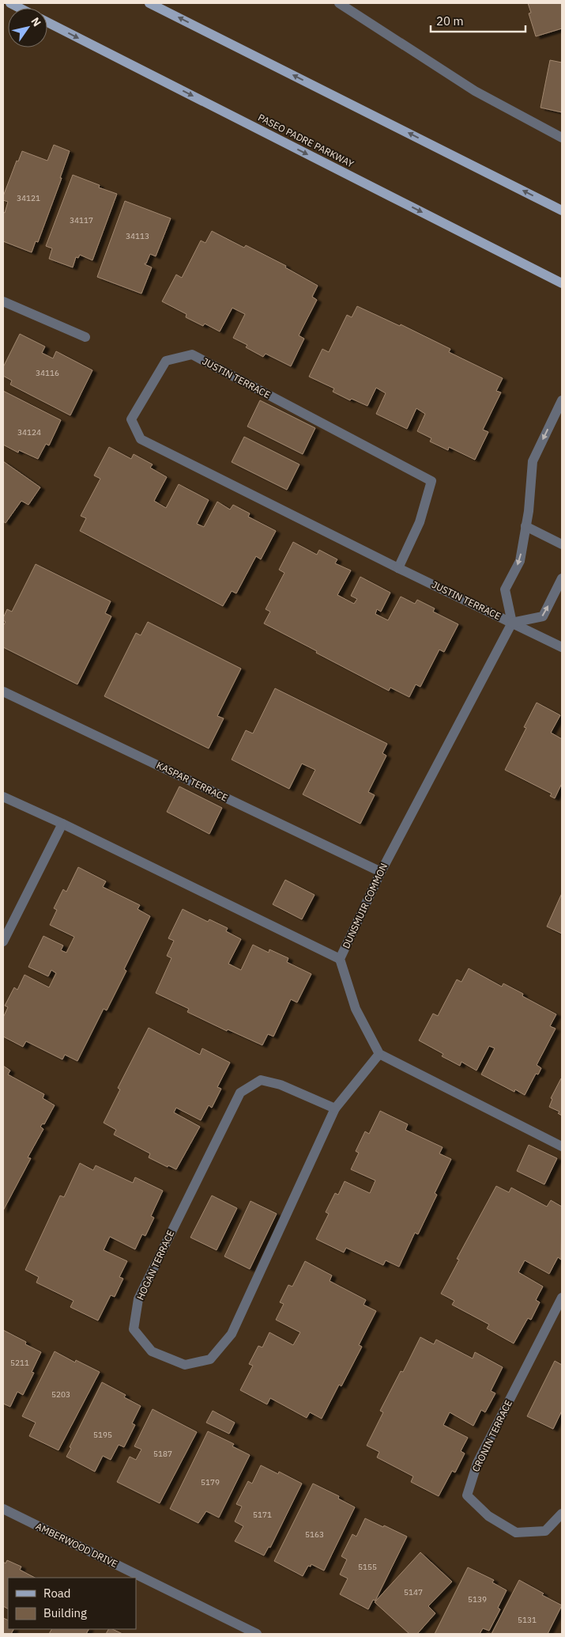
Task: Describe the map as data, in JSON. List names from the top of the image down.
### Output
{
  "streets": {
    "main road": ["PASEO PADRE PARKWAY"],
    "street": [
      "JUSTIN TERRACE",
      "KASPAR TERRACE",
      "DUNSMUIR COMMON",
      "HOGAN TERRACE",
      "CRONIN TERRACE",
      "AMBERWOOD DRIVE"
    ]
  },
  "crossings": [
    ["JUSTIN TERRACE", "DUNSMUIR COMMON"],
    ["KASPAR TERRACE", "DUNSMUIR COMMON"],
    ["DUNSMUIR COMMON", "HOGAN TERRACE"]
  ],
  "house_numbers": [
    "34121",
    "34117",
    "34113",
    "34116",
    "34124",
    "5211",
    "5203",
    "5195",
    "5187",
    "5179",
    "5171",
    "5163",
    "5155",
    "5147",
    "5139",
    "5131"
  ],
  "legend": ["Road", "Building"],
  "scale_bar": "20 m",
  "north": "top right"
}
